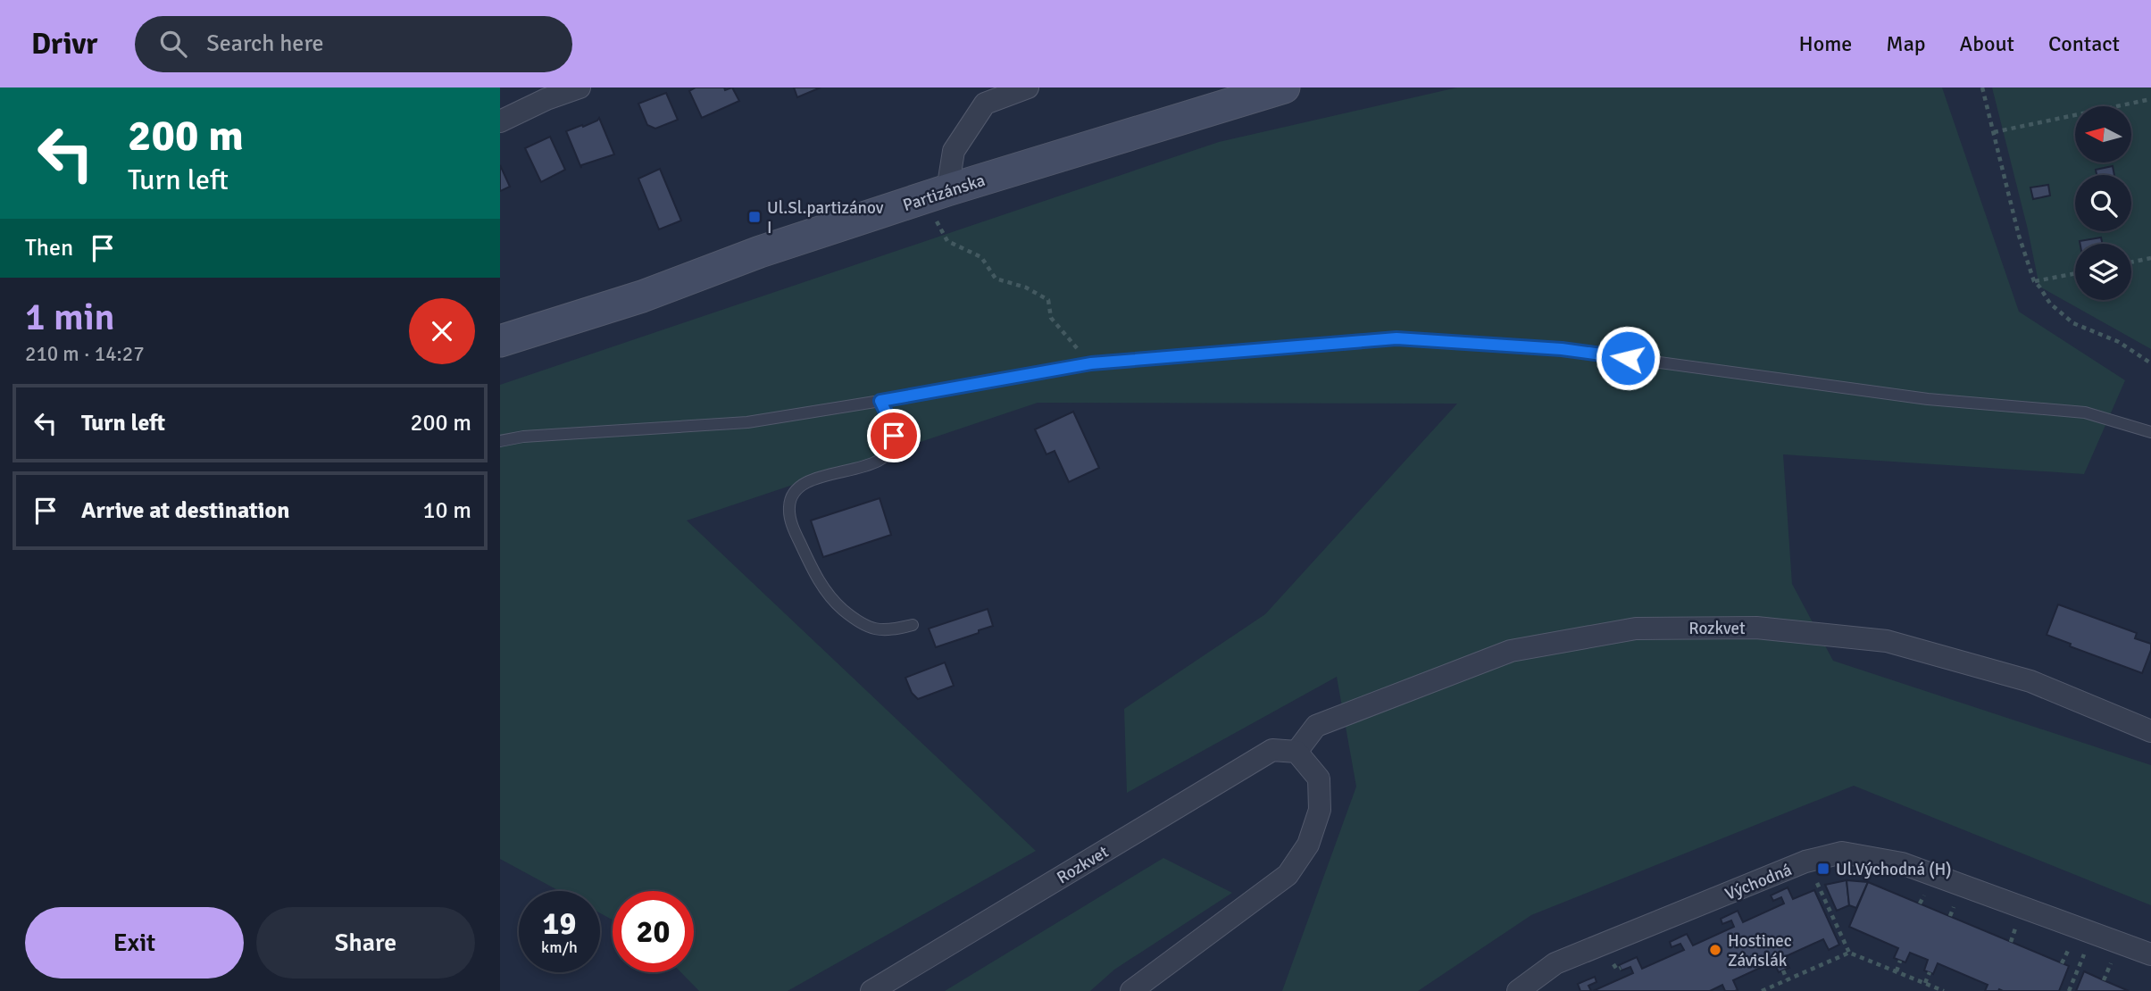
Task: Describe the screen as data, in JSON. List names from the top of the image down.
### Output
{
  "streets": {
    "main road": ["Partizánska"],
    "street": ["Rozkvet", "Východná"]
  },
  "places": {
    "transit": ["Ul.Sl.partizánov I", "Ul.Východná (H)"],
    "other": ["Hostinec Závislák"]
  },
  "north": "left",
  "page": {
    "header": "Drivr",
    "search": "Search here",
    "nav": [
      "Home",
      "Map",
      "About",
      "Contact"
    ],
    "turn": ["200 m", "Turn left"],
    "then": "Then",
    "heading": ["1 min", "210 m · 14:27"],
    "list": [
      {
        "name": "Turn left",
        "value": "200 m"
      },
      {
        "name": "Arrive at destination",
        "value": "10 m"
      }
    ],
    "speed": "19 km/h",
    "limit": "20",
    "buttons": ["Exit", "Share"]
  }
}
